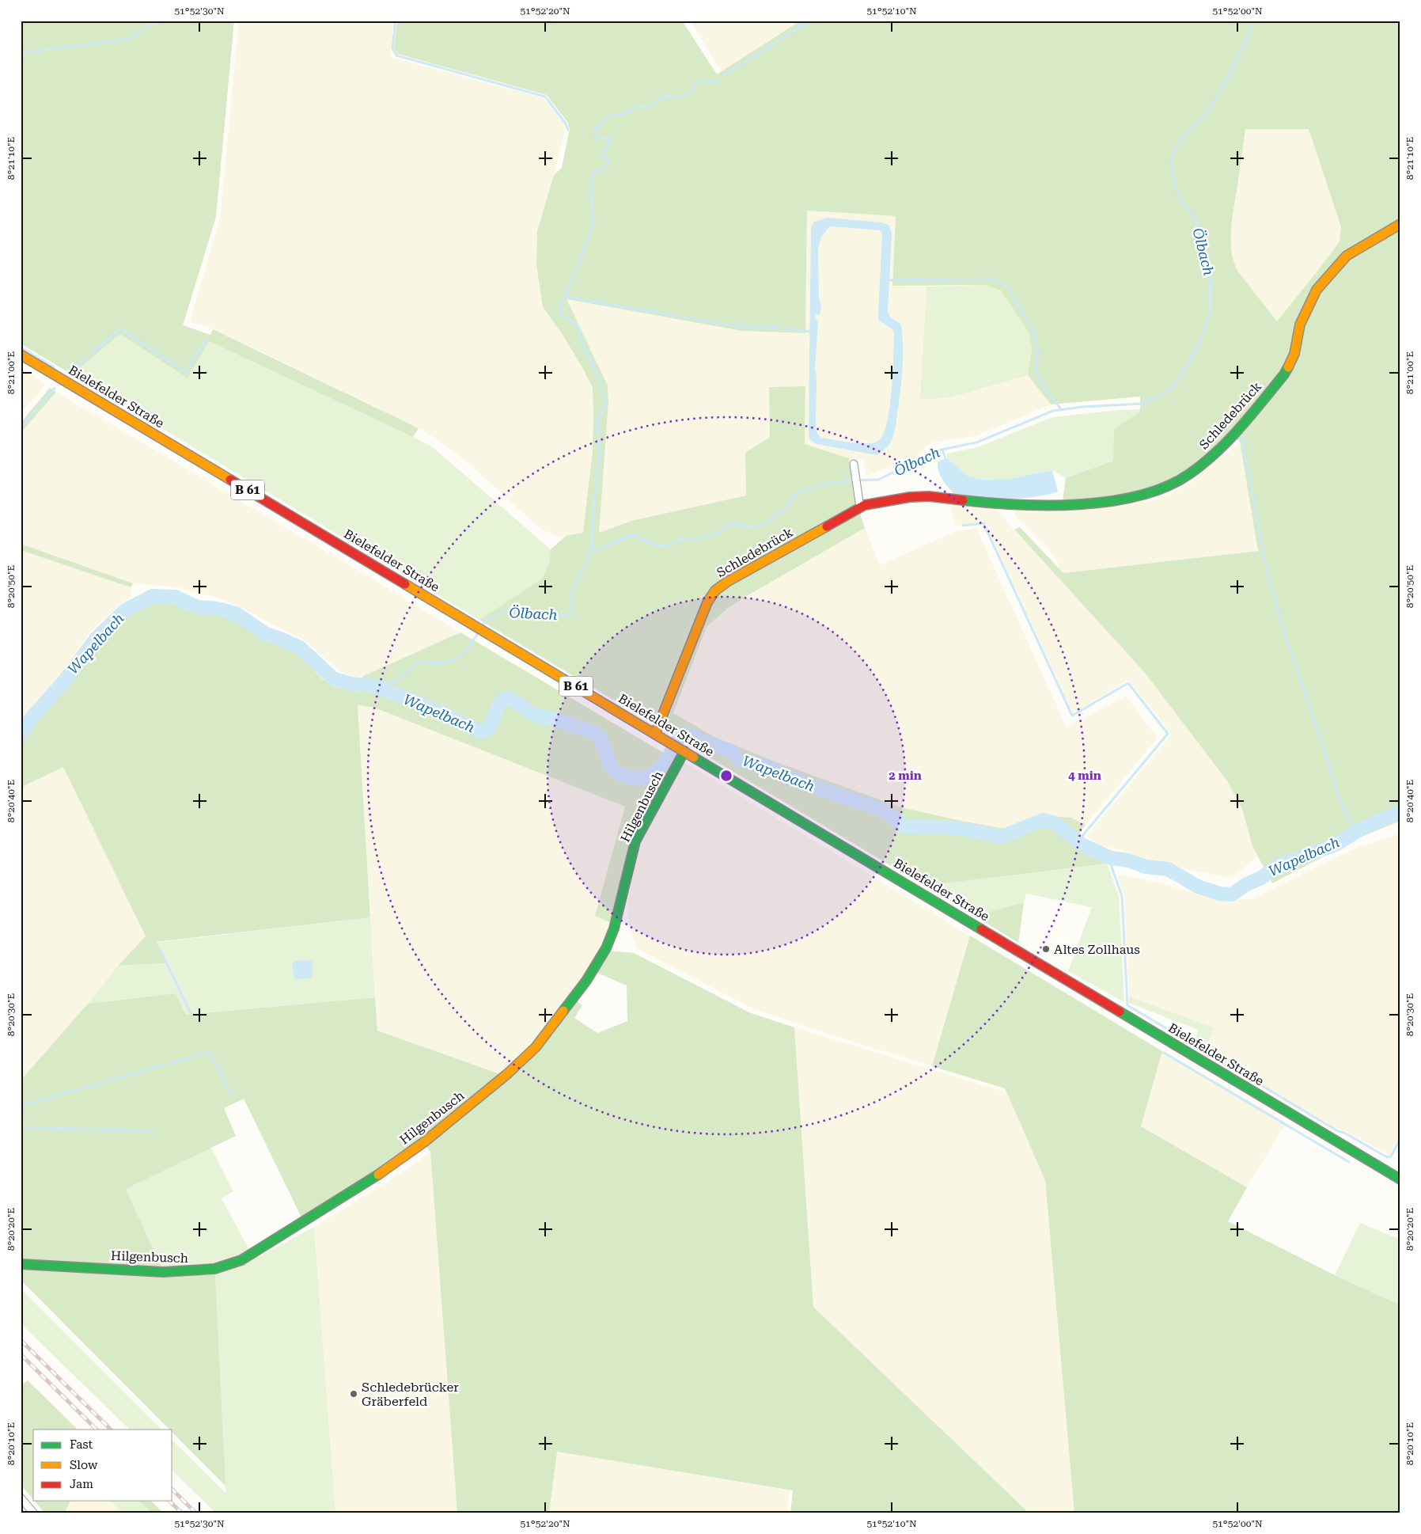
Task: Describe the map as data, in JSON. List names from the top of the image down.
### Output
{
  "streets": {
    "street": [
      "Bielefelder Straße",
      "Schledebrück",
      "B 61",
      "Hilgenbusch"
    ]
  },
  "crossings": [
    ["Bielefelder Straße", "Schledebrück"],
    ["Bielefelder Straße", "Hilgenbusch"]
  ],
  "water": ["Ölbach", "Wapelbach"],
  "places": ["Altes Zollhaus", "Schledebrücker Gräberfeld"],
  "legend": ["Fast", "Slow", "Jam"],
  "coordinates": [
    "51°52'30\"N",
    "51°52'20\"N",
    "51°52'10\"N",
    "51°52'00\"N",
    "8°21'10\"E",
    "8°21'00\"E",
    "8°20'50\"E",
    "8°20'40\"E",
    "8°20'30\"E",
    "8°20'20\"E",
    "8°20'10\"E"
  ],
  "rings": ["2 min", "4 min"]
}
